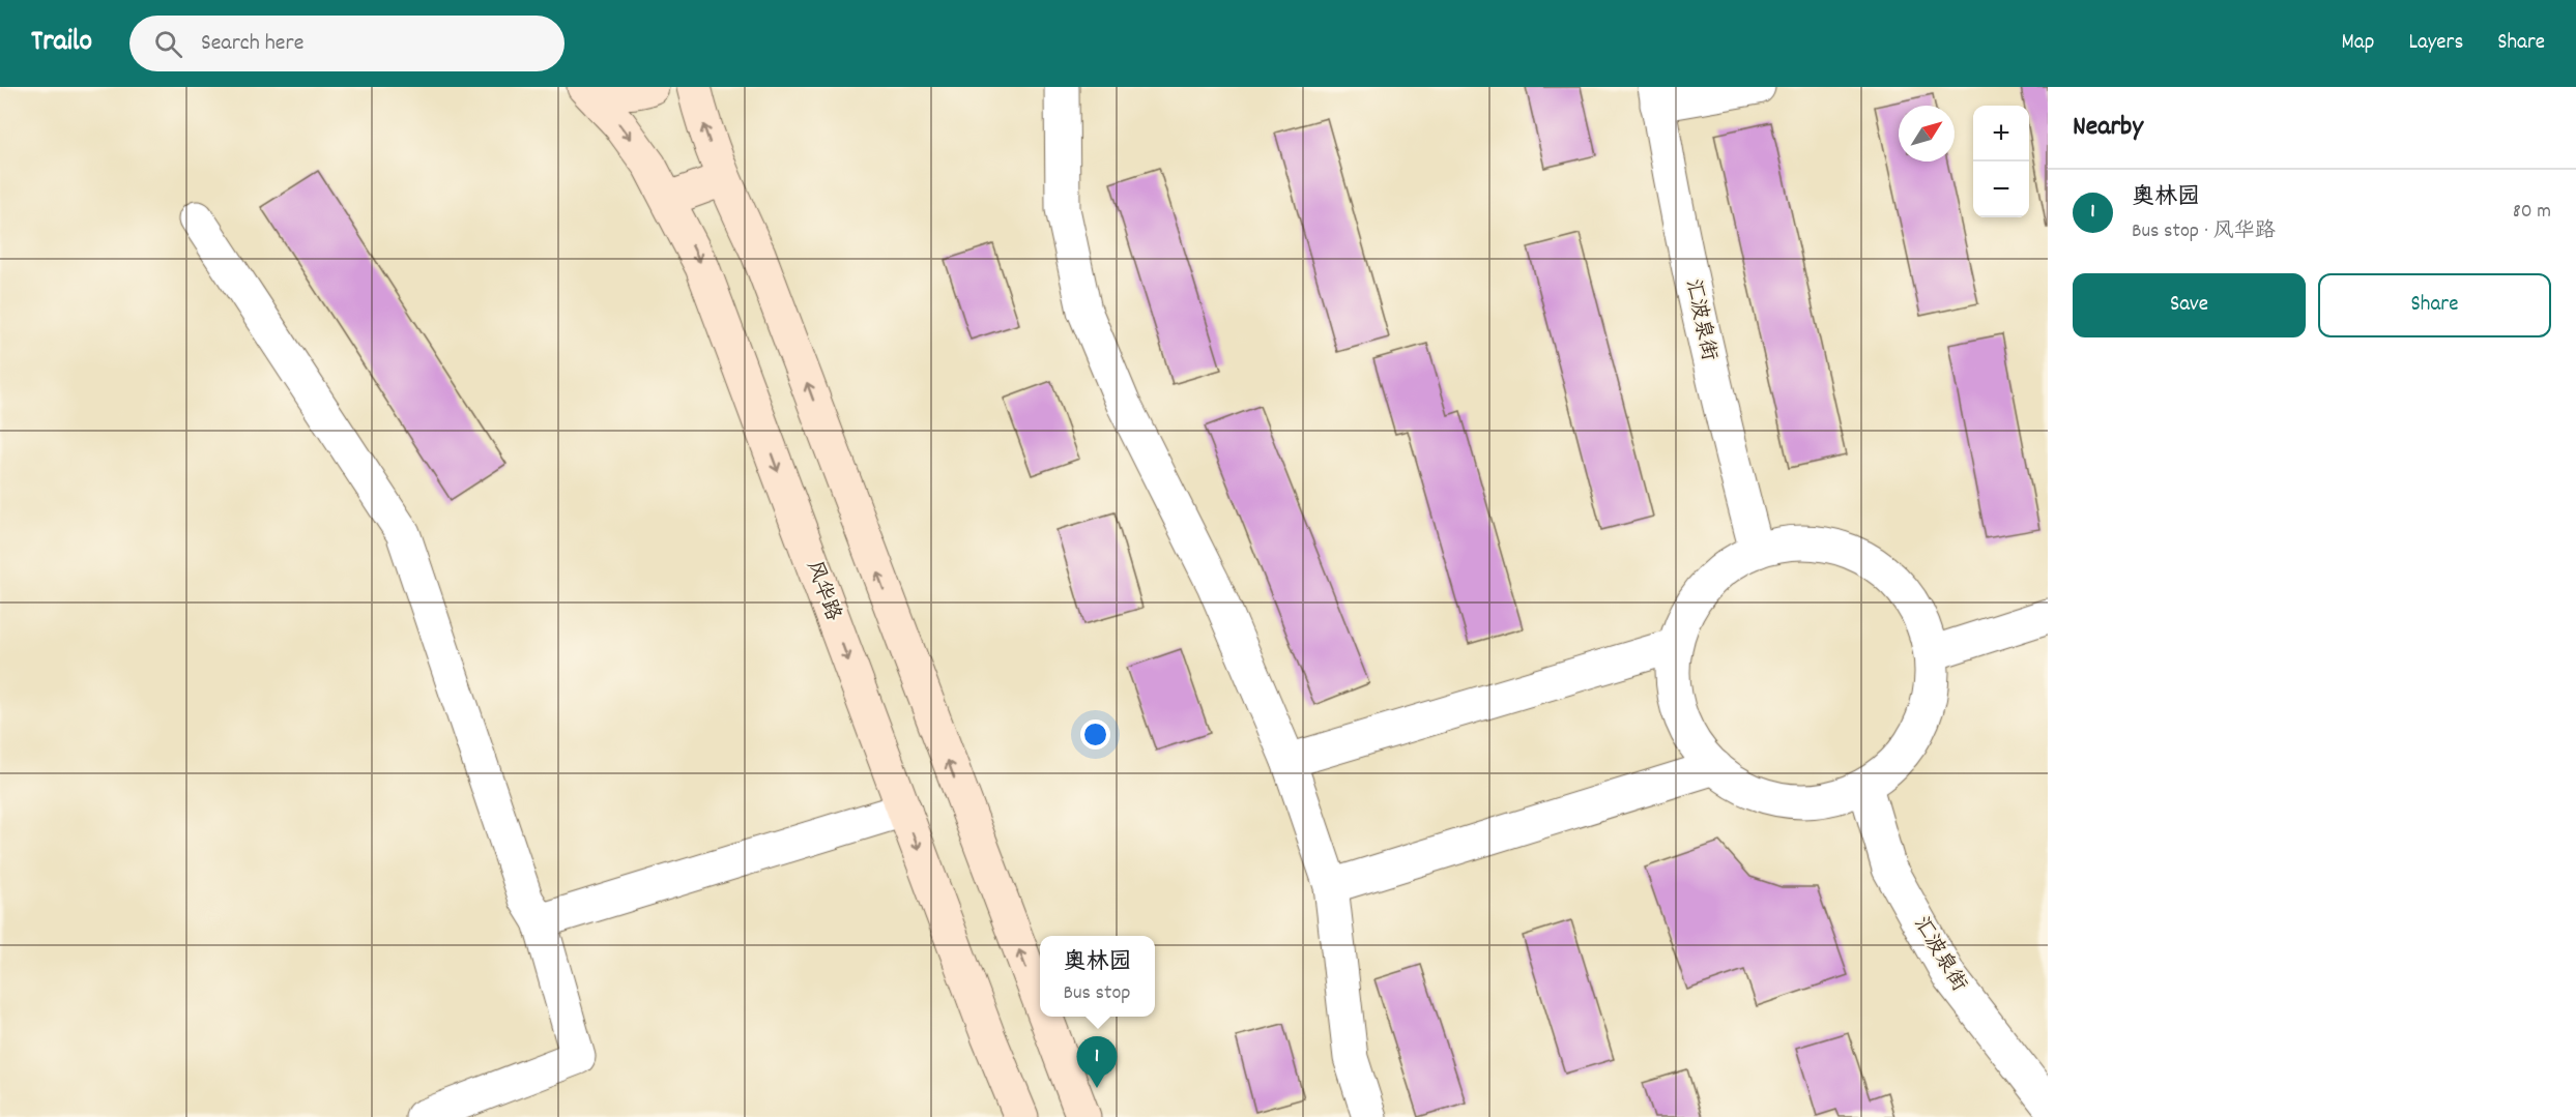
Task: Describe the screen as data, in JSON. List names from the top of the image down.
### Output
{
  "streets": {
    "street": ["汇波泉街", "风华路"]
  },
  "north": "top right",
  "page": {
    "header": "Trailo",
    "search": "Search here",
    "nav": ["Map", "Layers", "Share"],
    "heading": "Nearby",
    "map_buttons": ["+", "−"],
    "list": [
      {
        "mark": "1",
        "name": "奥林园",
        "note": "Bus stop · 风华路",
        "value": "80 m"
      }
    ],
    "buttons": ["Save", "Share"],
    "popup": ["奥林园", "Bus stop"],
    "pins": "1"
  }
}
